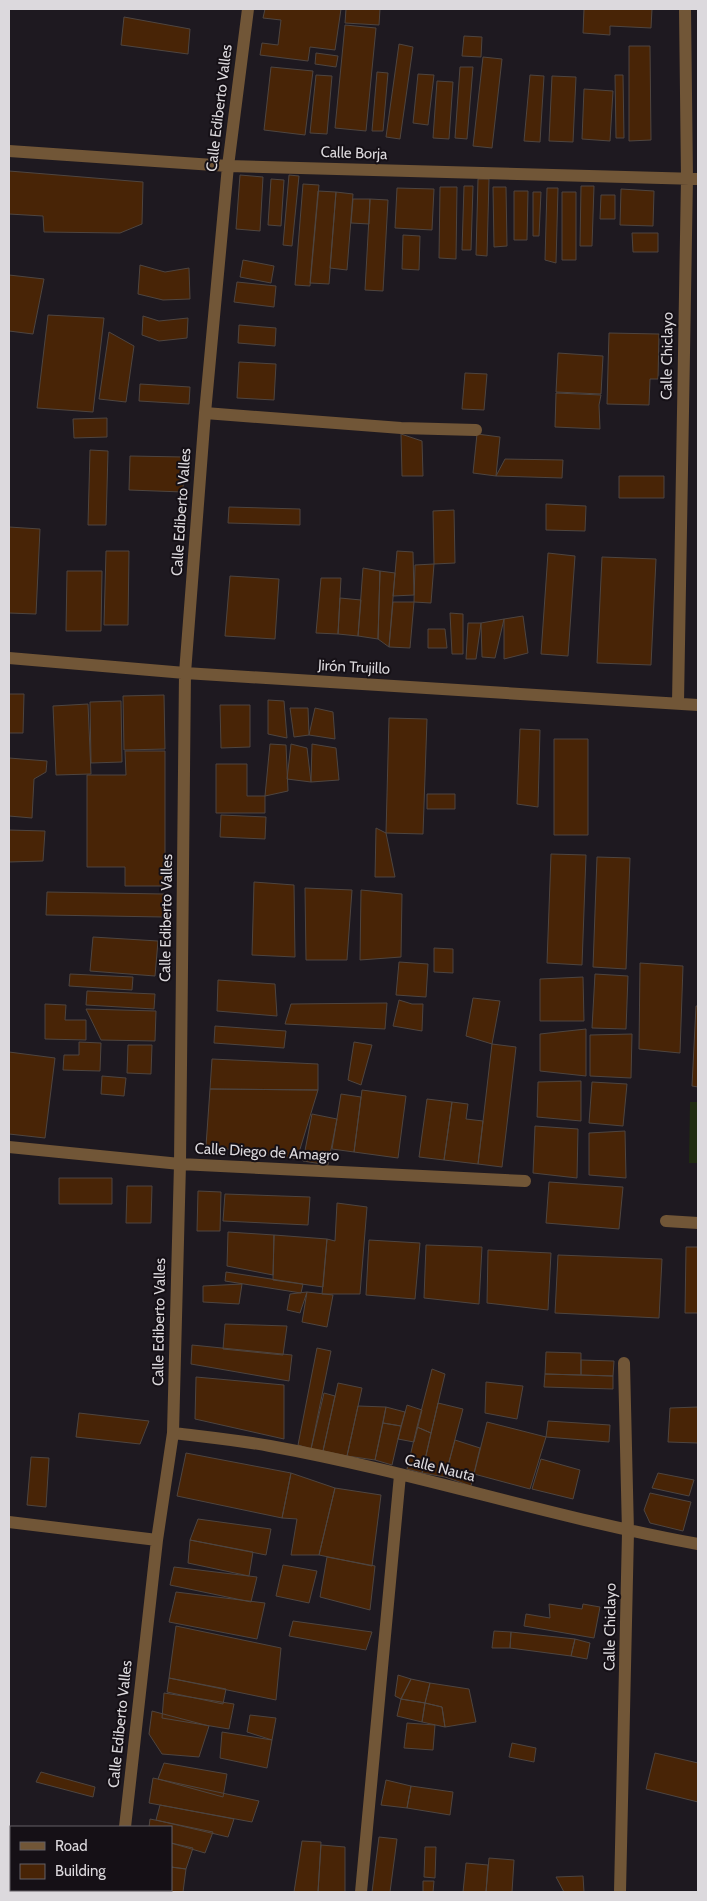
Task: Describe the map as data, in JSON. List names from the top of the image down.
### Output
{
  "streets": {
    "street": [
      "Calle Ediberto Valles",
      "Calle Borja",
      "Calle Chiclayo",
      "Jirón Trujillo",
      "Calle Diego de Amagro",
      "Calle Nauta"
    ]
  },
  "crossings": [
    ["Calle Ediberto Valles", "Calle Borja"],
    ["Calle Ediberto Valles", "Jirón Trujillo"],
    ["Calle Ediberto Valles", "Calle Diego de Amagro"],
    ["Calle Ediberto Valles", "Calle Nauta"],
    ["Calle Borja", "Calle Chiclayo"],
    ["Calle Chiclayo", "Jirón Trujillo"],
    ["Calle Chiclayo", "Calle Nauta"]
  ],
  "legend": ["Road", "Building"]
}
